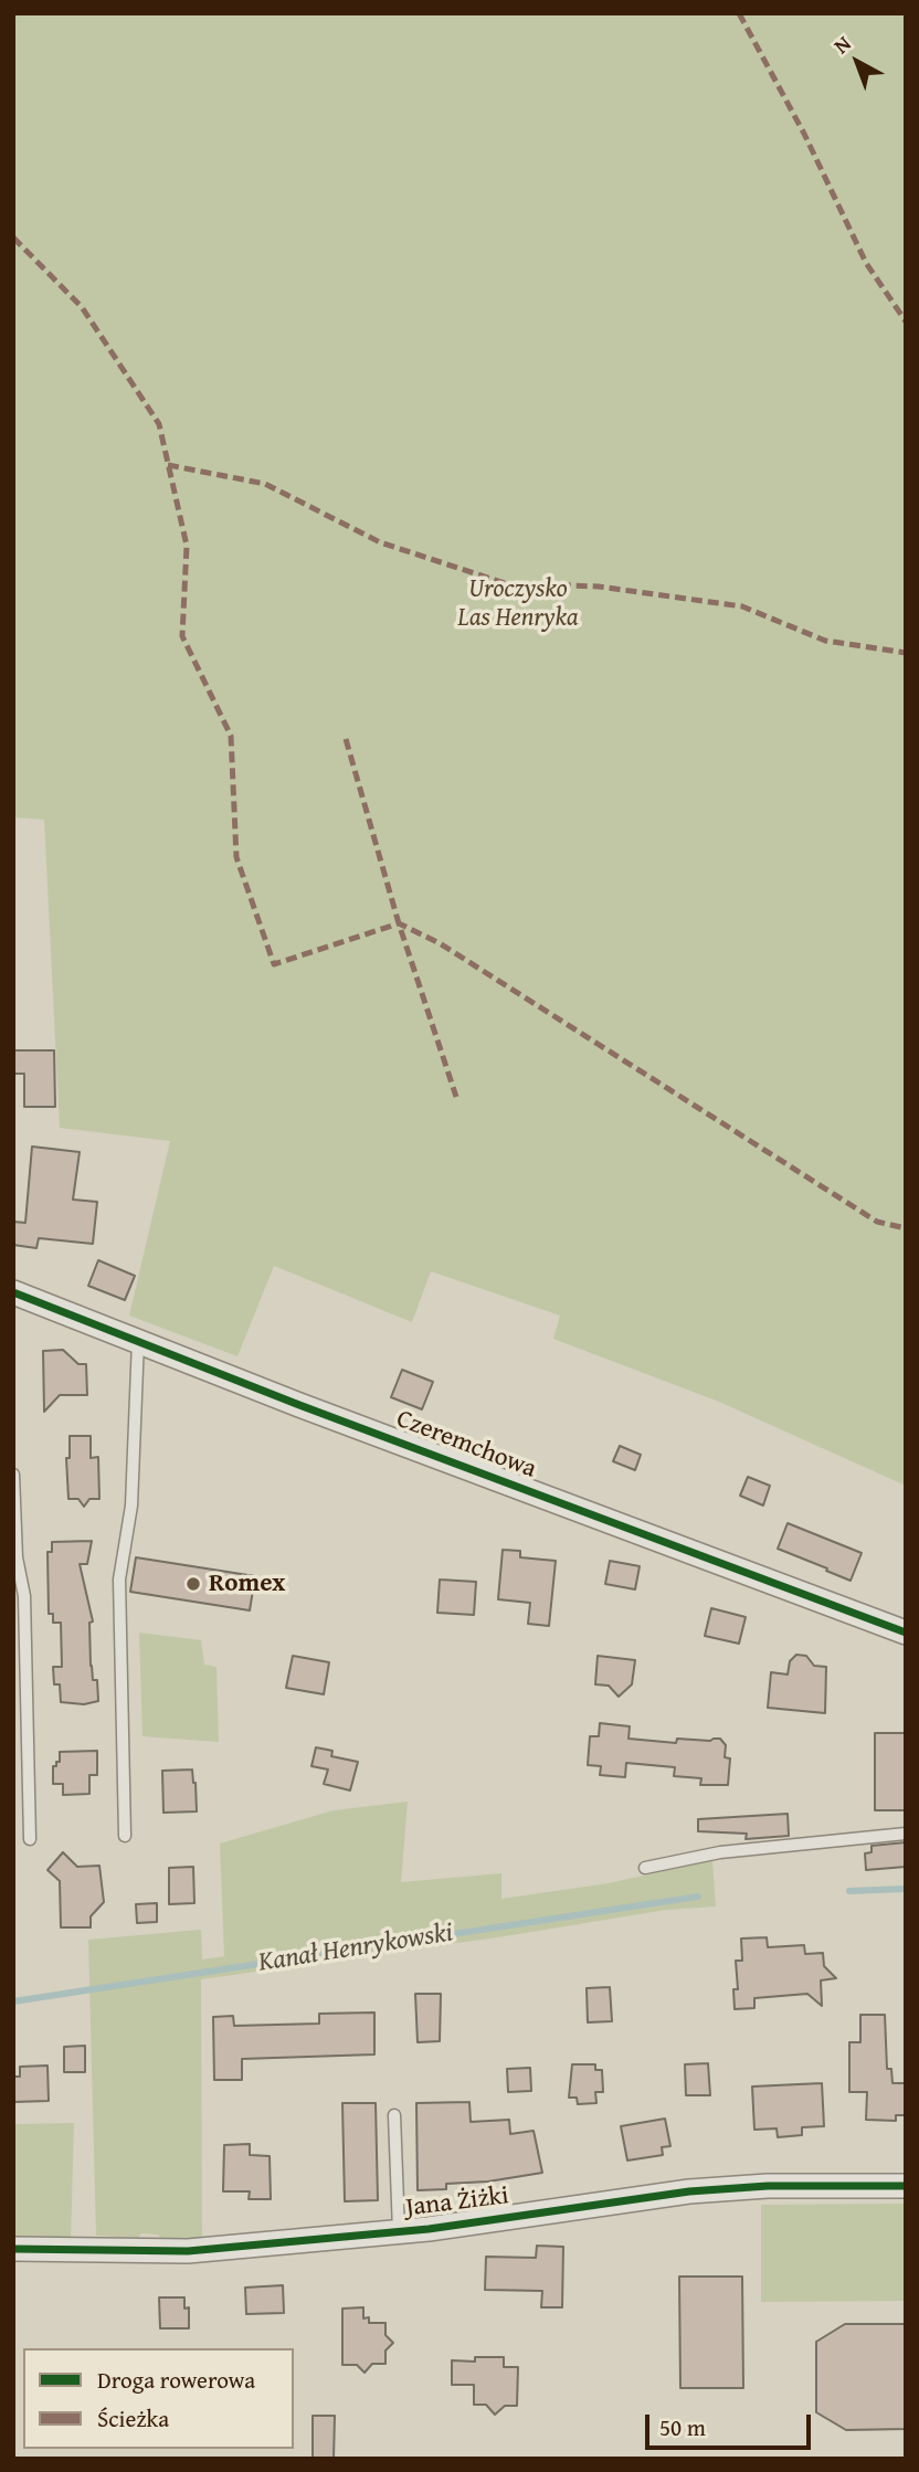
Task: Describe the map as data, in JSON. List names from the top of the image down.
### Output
{
  "streets": {
    "street": ["Czeremchowa", "Jana Żiżki"]
  },
  "water": ["Kanał Henrykowski"],
  "parks": ["Uroczysko Las Henryka"],
  "places": ["Romex"],
  "legend": ["Droga rowerowa", "Ścieżka"],
  "scale_bar": "50 m",
  "north": "top left"
}
